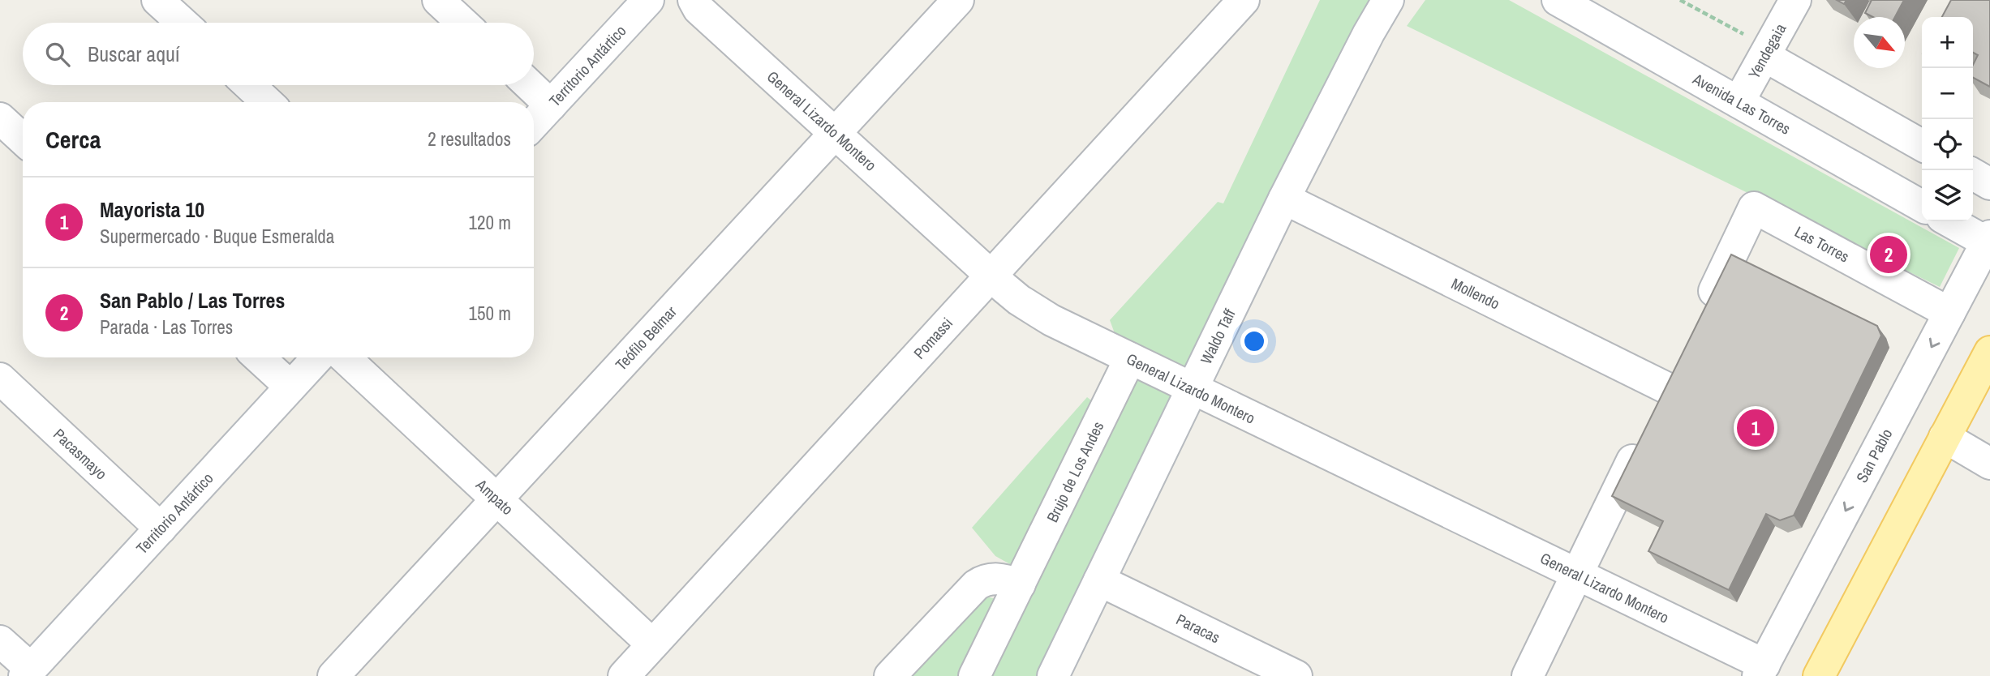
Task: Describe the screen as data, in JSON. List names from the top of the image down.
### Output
{
  "streets": {
    "street": [
      "Yendegaia",
      "Territorio Antártico",
      "Avenida Las Torres",
      "General Lizardo Montero",
      "Las Torres",
      "Mollendo",
      "Waldo Taff",
      "Teófilo Belmar",
      "Pomassi",
      "Pacasmayo",
      "San Pablo",
      "Brujo de Los Andes",
      "Ampato",
      "Paracas"
    ]
  },
  "crossings": [
    ["Yendegaia", "Avenida Las Torres"],
    ["Territorio Antártico", "Pacasmayo"],
    ["General Lizardo Montero", "Mollendo"],
    ["General Lizardo Montero", "Waldo Taff"],
    ["General Lizardo Montero", "Teófilo Belmar"],
    ["General Lizardo Montero", "Pomassi"],
    ["General Lizardo Montero", "San Pablo"],
    ["General Lizardo Montero", "Brujo de Los Andes"],
    ["Las Torres", "San Pablo"],
    ["Mollendo", "Waldo Taff"],
    ["Waldo Taff", "Paracas"],
    ["Teófilo Belmar", "Ampato"],
    ["Pomassi", "Ampato"]
  ],
  "one_way": ["San Pablo"],
  "north": "bottom right",
  "page": {
    "map_buttons": ["+", "−"],
    "search": "Buscar aquí",
    "heading": ["Cerca", "2 resultados"],
    "list": [
      {
        "mark": "1",
        "name": "Mayorista 10",
        "note": "Supermercado · Buque Esmeralda",
        "value": "120 m"
      },
      {
        "mark": "2",
        "name": "San Pablo / Las Torres",
        "note": "Parada · Las Torres",
        "value": "150 m"
      }
    ],
    "pins": ["2", "1"]
  }
}
